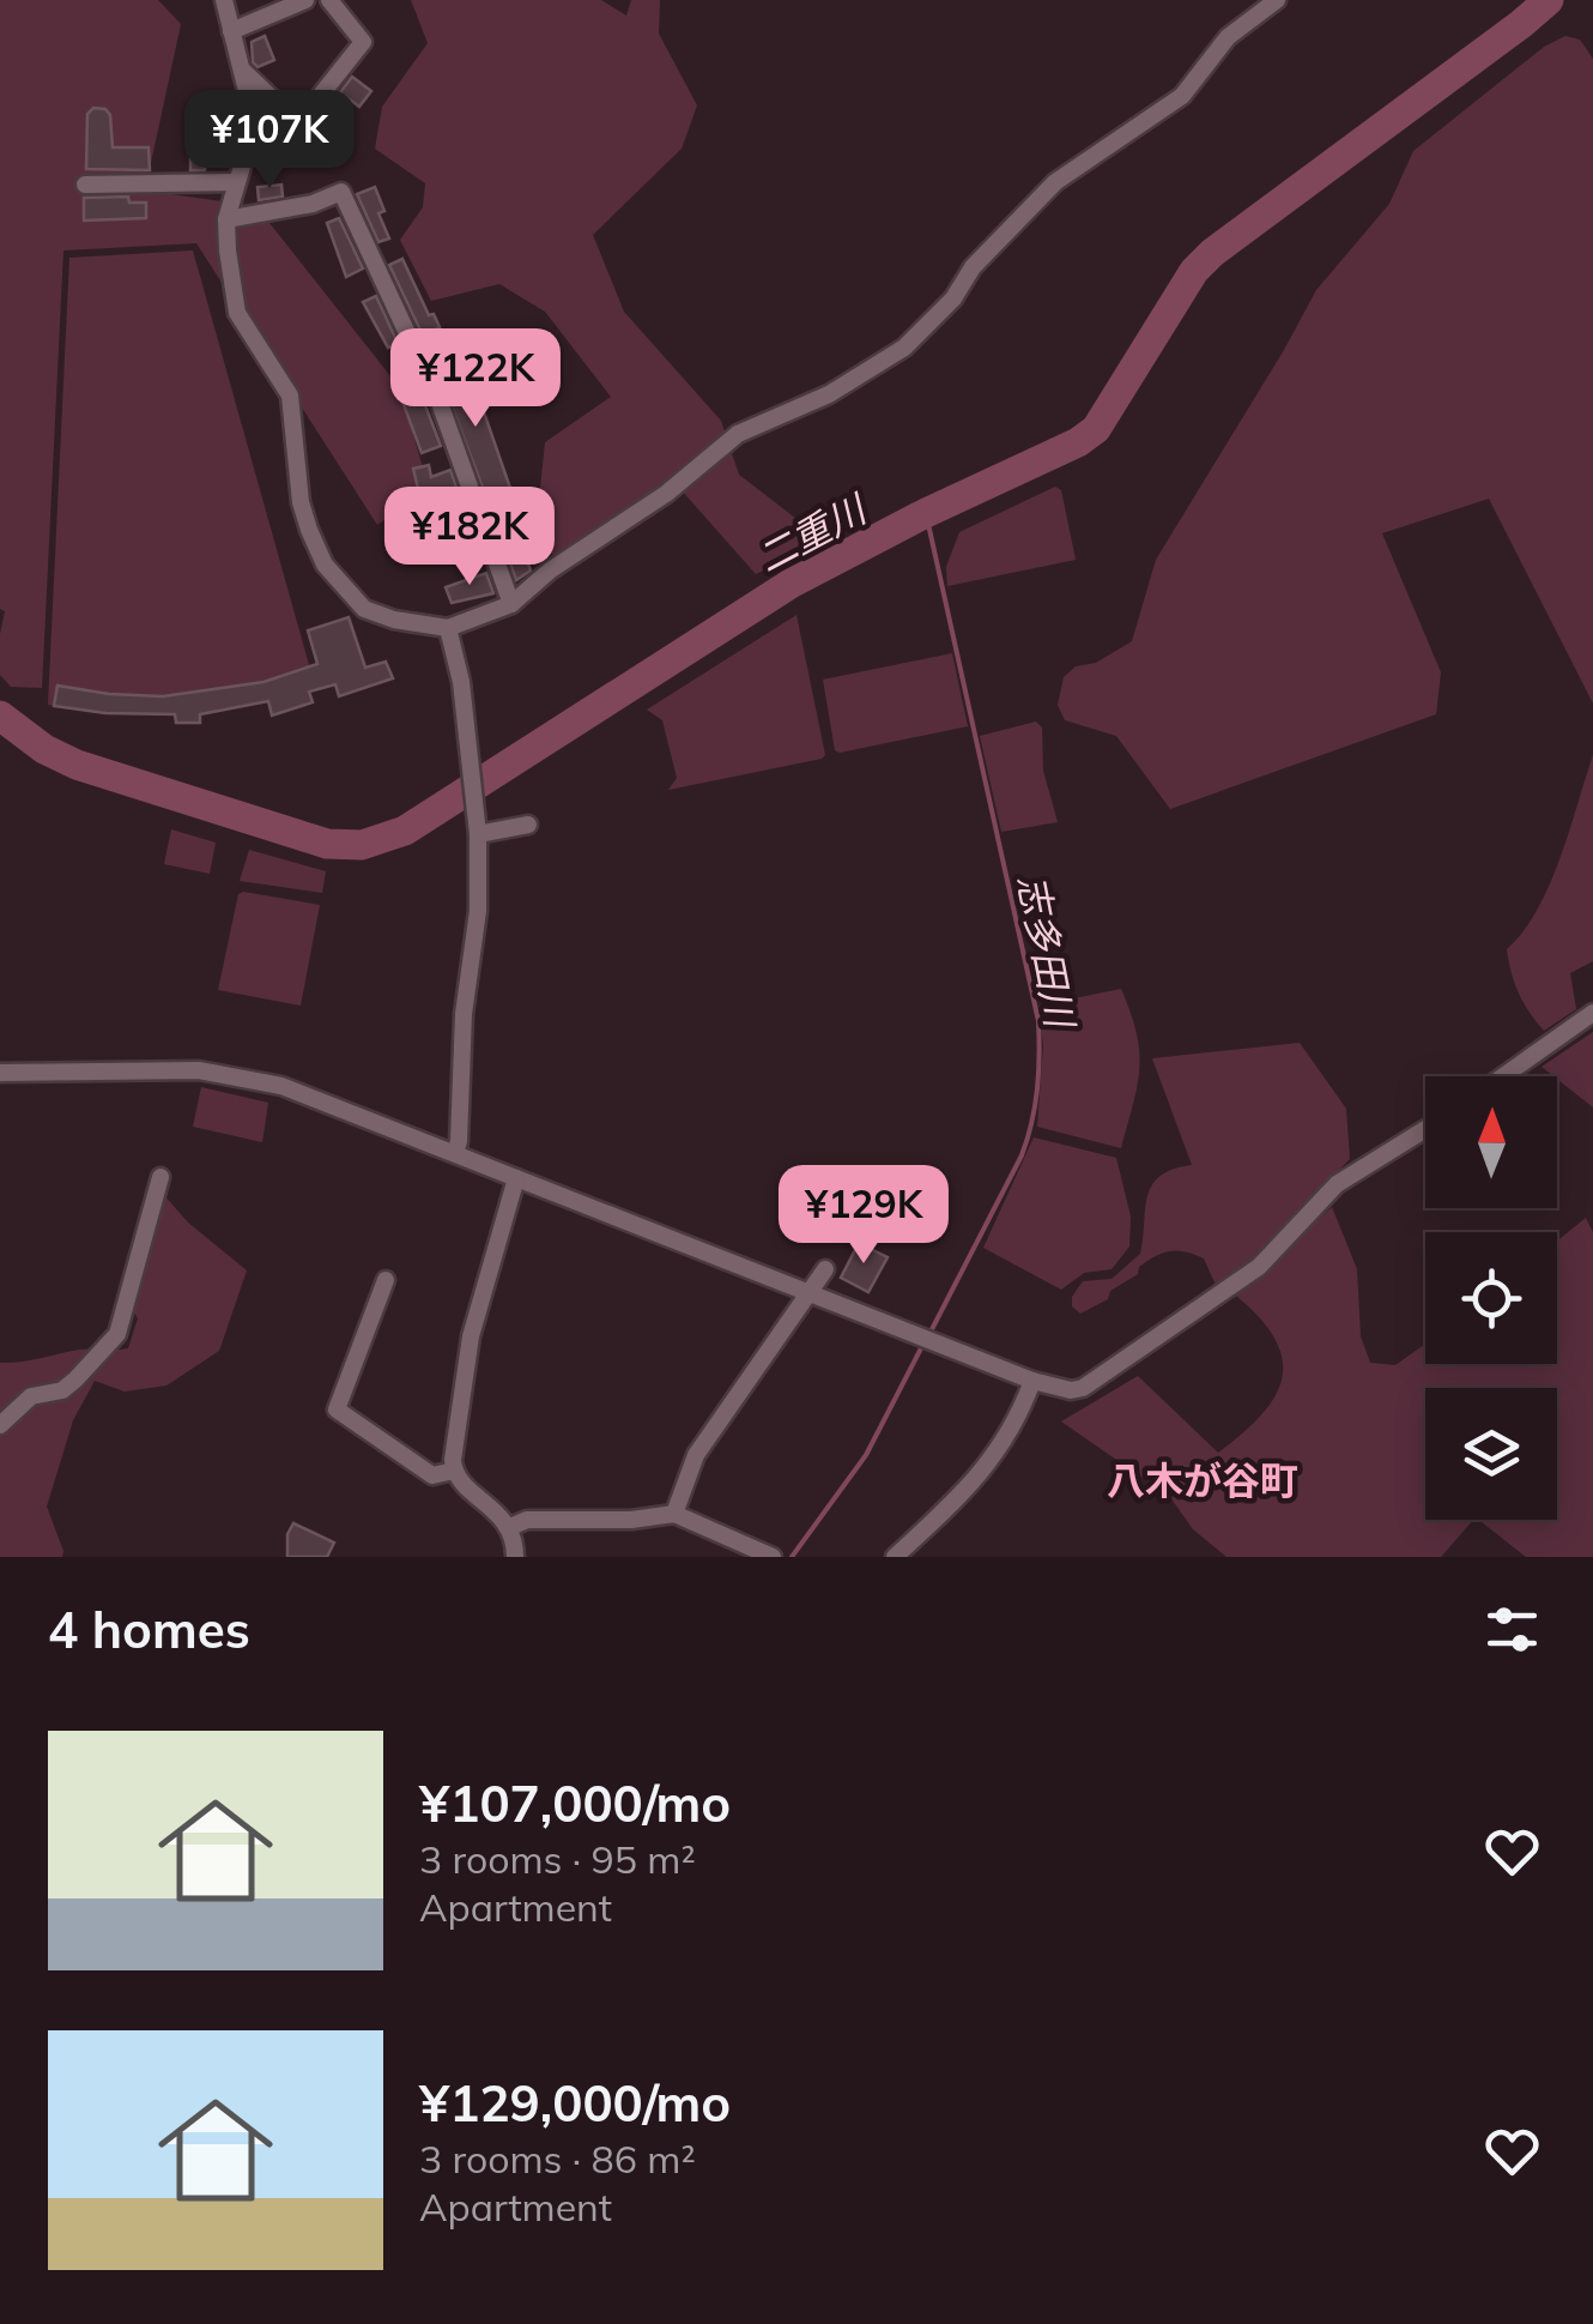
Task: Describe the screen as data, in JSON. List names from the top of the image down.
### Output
{
  "districts": ["八木が谷町"],
  "water": ["二重川", "志多田川"],
  "north": "top",
  "page": {
    "price": [
      "¥107K",
      "¥122K",
      "¥182K",
      "¥129K"
    ],
    "heading": "4 homes",
    "list": [
      {
        "name": "¥107,000/mo",
        "note": "3 rooms · 95 m² · Apartment"
      },
      {
        "name": "¥129,000/mo",
        "note": "3 rooms · 86 m² · Apartment"
      }
    ]
  }
}
